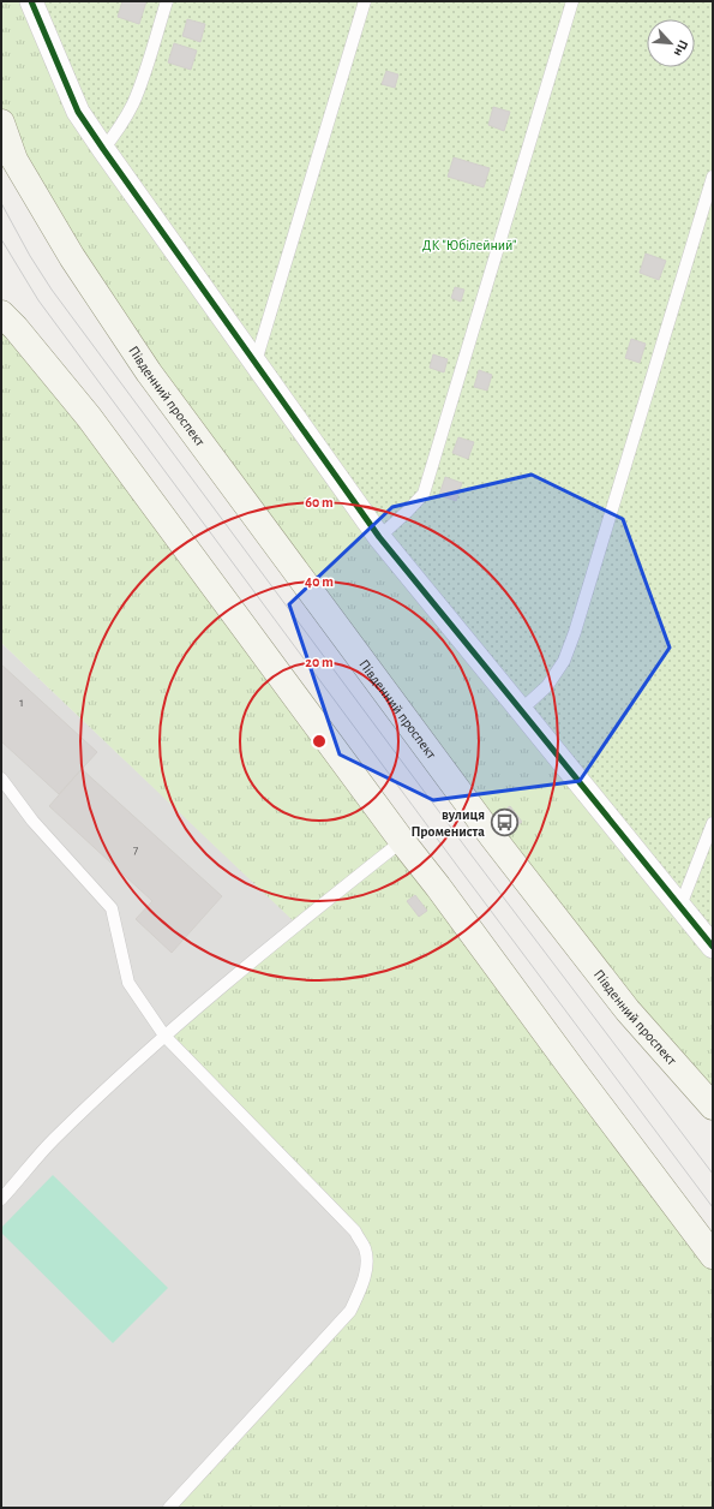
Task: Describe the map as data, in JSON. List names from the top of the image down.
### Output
{
  "streets": {
    "main road": ["Південний проспект"]
  },
  "parks": ["ДК \"Юбілейний\""],
  "places": {
    "bus stop": ["вулиця Промениста"]
  },
  "house_numbers": ["1", "7"],
  "north": "bottom right",
  "rings": ["60 m", "40 m", "20 m"]
}
